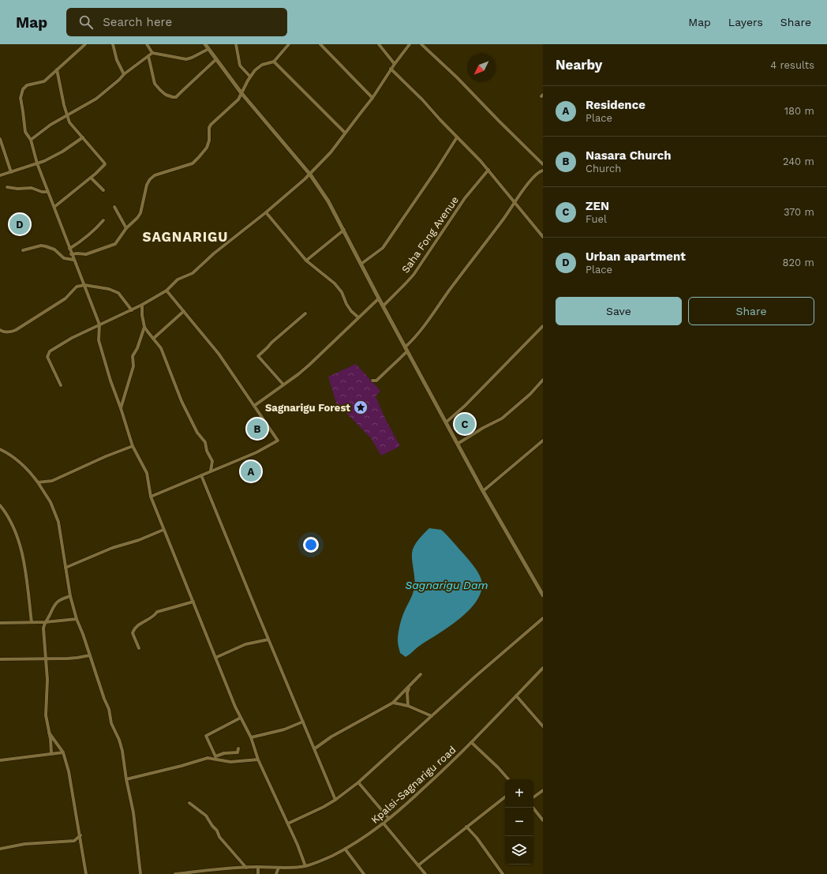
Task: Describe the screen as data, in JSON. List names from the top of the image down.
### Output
{
  "streets": {
    "street": ["Saha Fong Avenue", "Kpalsi-Sagnarigu road"]
  },
  "districts": ["SAGNARIGU"],
  "water": ["Sagnarigu Dam"],
  "places": {
    "place": ["Sagnarigu Forest"]
  },
  "north": "bottom left",
  "page": {
    "header": "Map",
    "search": "Search here",
    "nav": ["Map", "Layers", "Share"],
    "heading": ["Nearby", "4 results"],
    "list": [
      {
        "mark": "A",
        "name": "Residence",
        "note": "Place",
        "value": "180 m"
      },
      {
        "mark": "B",
        "name": "Nasara Church",
        "note": "Church",
        "value": "240 m"
      },
      {
        "mark": "C",
        "name": "ZEN",
        "note": "Fuel",
        "value": "370 m"
      },
      {
        "mark": "D",
        "name": "Urban apartment",
        "note": "Place",
        "value": "820 m"
      }
    ],
    "pins": [
      "D",
      "C",
      "B",
      "A"
    ],
    "buttons": ["Save", "Share"],
    "map_buttons": ["+", "−"]
  }
}
